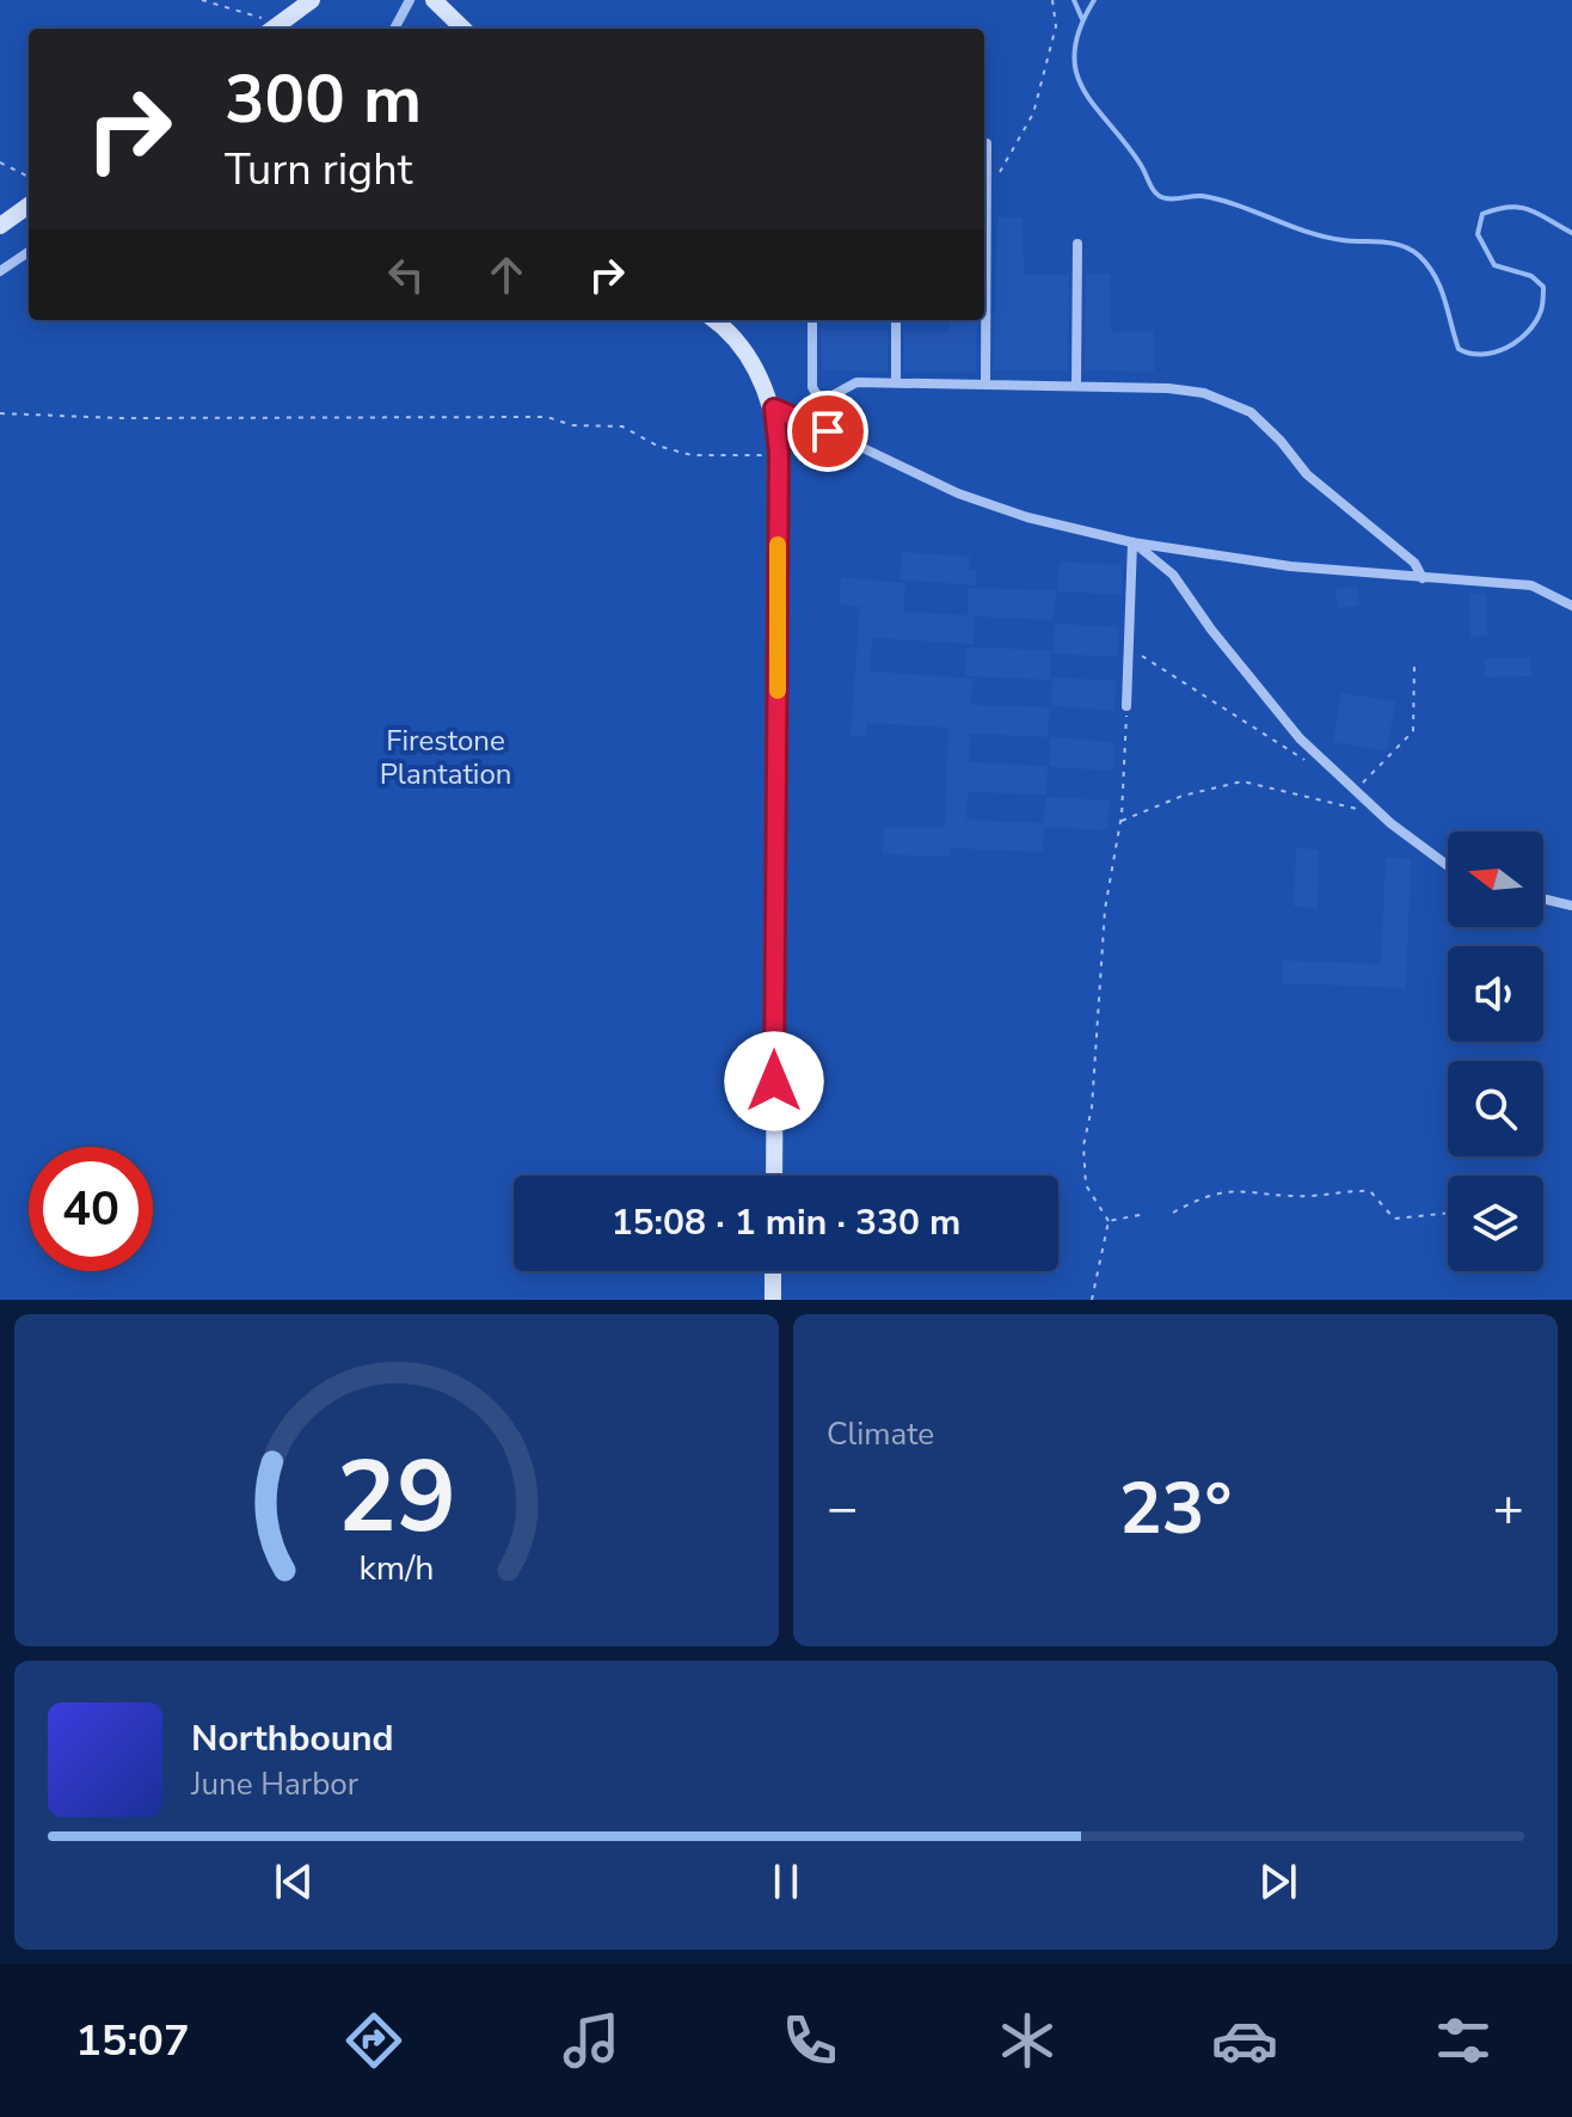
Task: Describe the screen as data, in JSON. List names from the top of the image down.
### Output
{
  "parks": ["Firestone Plantation"],
  "north": "left",
  "page": {
    "turn": ["300 m", "Turn right"],
    "limit": "40",
    "trip": "15:08 · 1 min · 330 m",
    "tile": "Climate",
    "heat": ["−", "23°", "+"],
    "song": ["Northbound", "June Harbor"],
    "tabs": "15:07",
    "gauge": ["29", "km/h"]
  }
}
